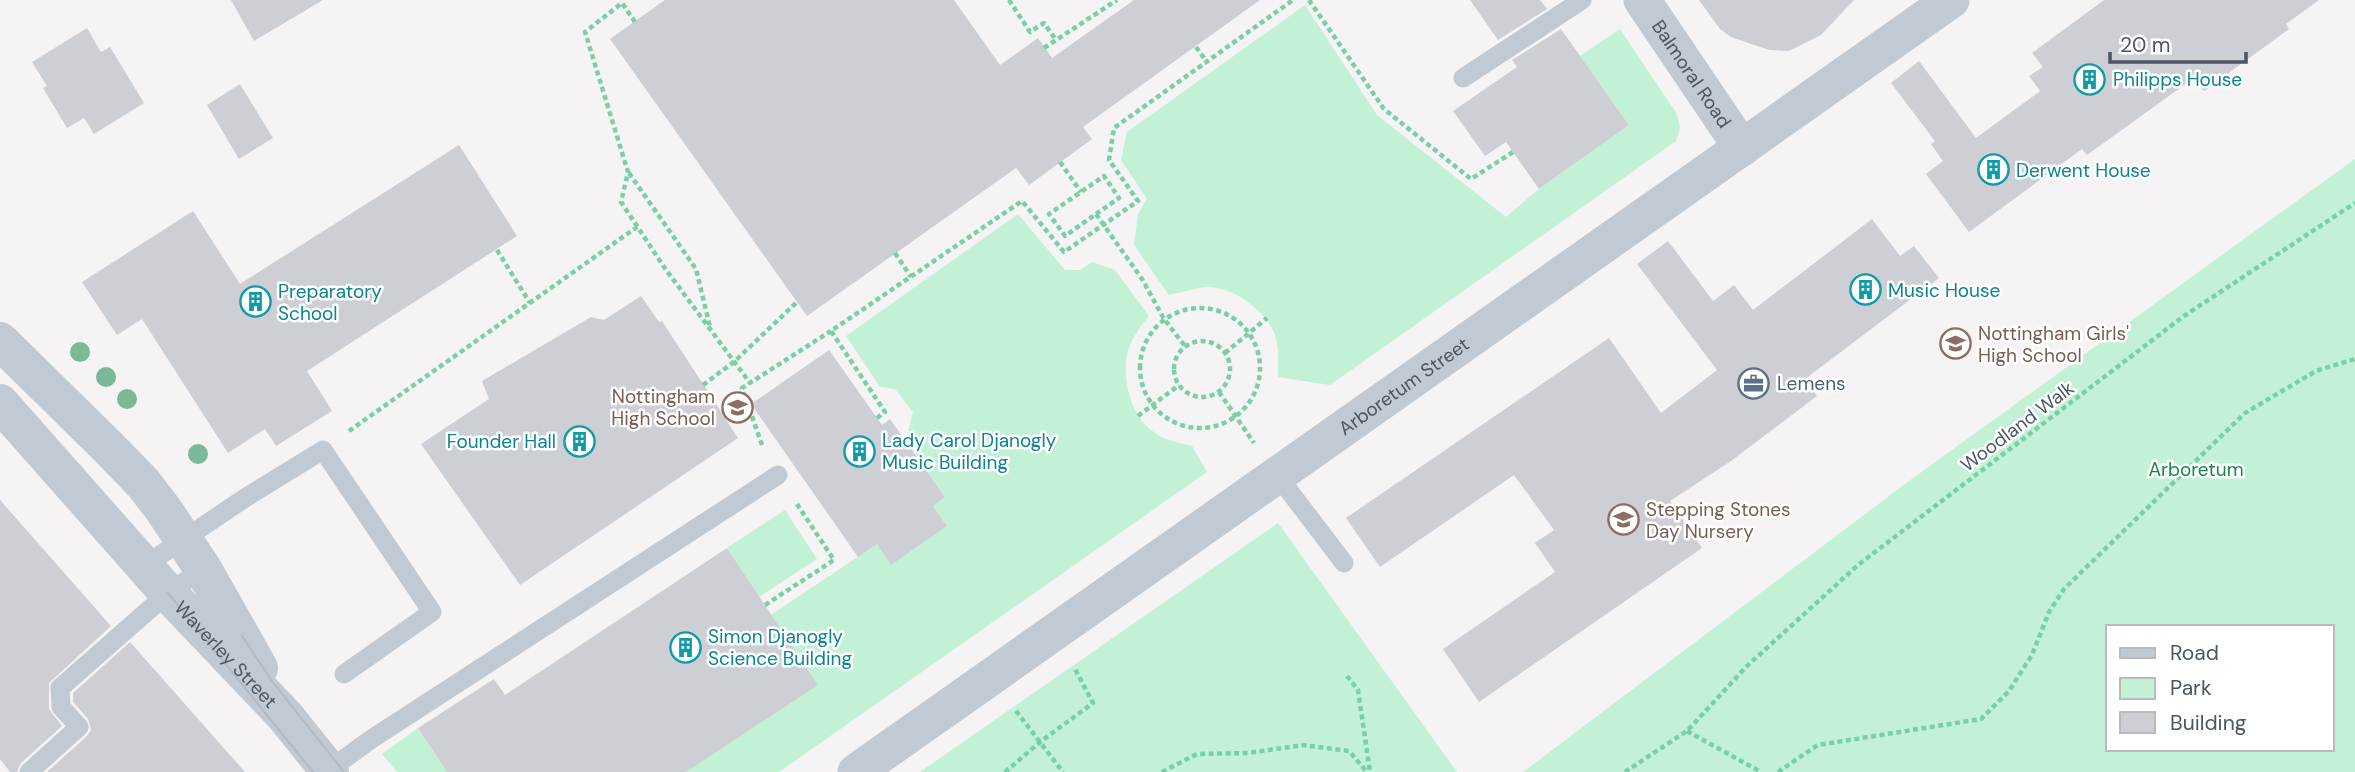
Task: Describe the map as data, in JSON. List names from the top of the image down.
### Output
{
  "streets": {
    "street": ["Balmoral Road", "Arboretum Street", "Waverley Street"],
    "path": ["Woodland Walk"]
  },
  "crossings": [
    ["Balmoral Road", "Arboretum Street"]
  ],
  "parks": ["Arboretum"],
  "places": {
    "building": [
      "Philipps House",
      "Derwent House",
      "Music House",
      "Preparatory School",
      "Founder Hall",
      "Lady Carol Djanogly Music Building",
      "Simon Djanogly Science Building"
    ],
    "school or university": ["Nottingham Girls' High School", "Nottingham High School", "Stepping Stones Day Nursery"],
    "office": ["Lemens"]
  },
  "legend": ["Road", "Park", "Building"],
  "scale_bar": "20 m"
}
